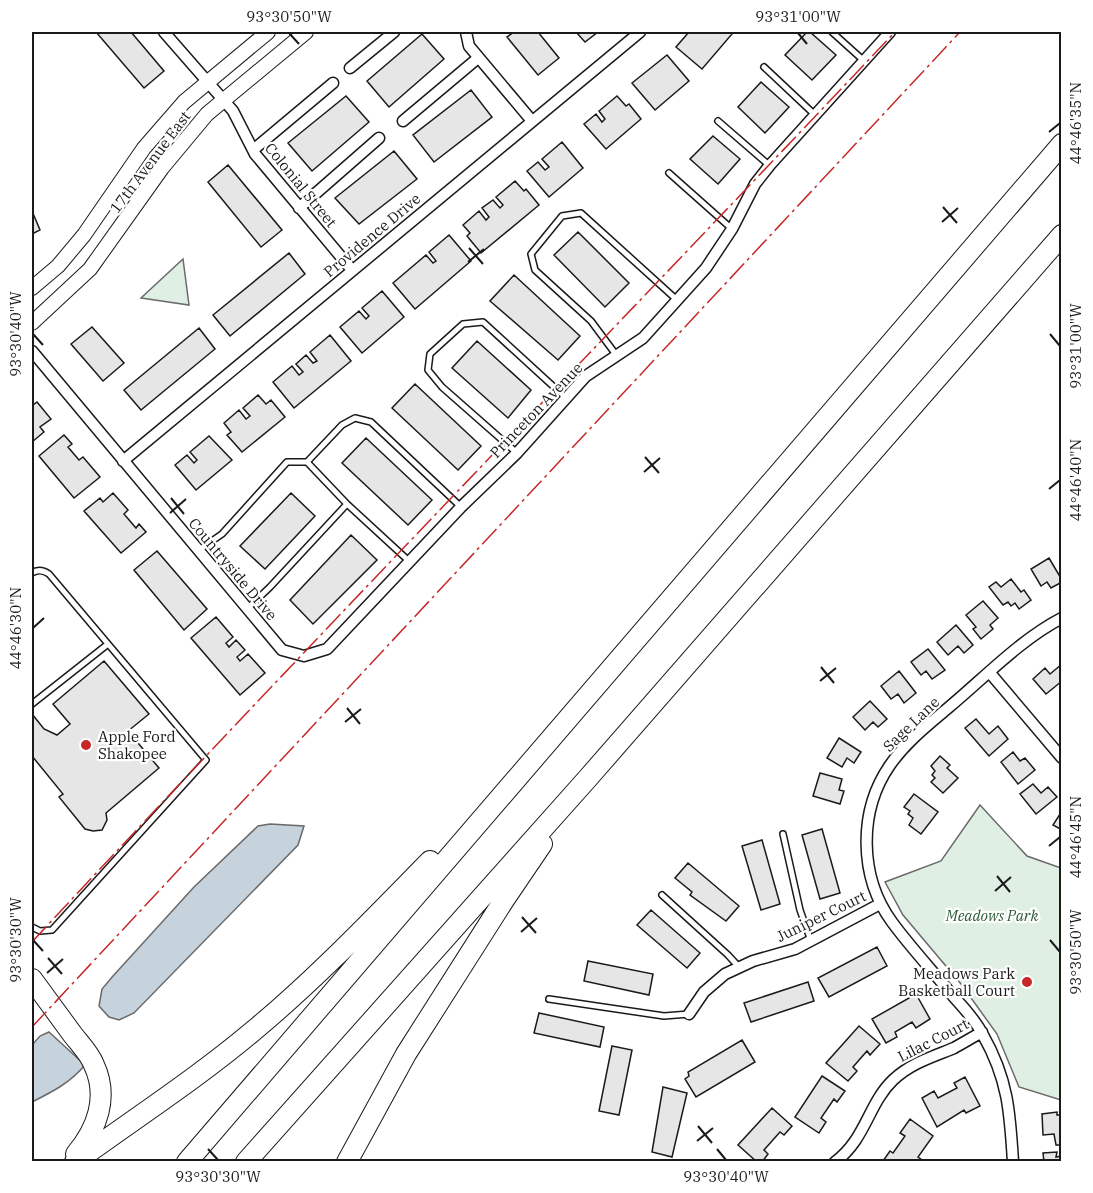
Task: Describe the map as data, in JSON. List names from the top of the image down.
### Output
{
  "streets": {
    "street": [
      "17th Avenue East",
      "Colonial Street",
      "Providence Drive",
      "Princeton Avenue",
      "Countryside Drive",
      "Sage Lane",
      "Juniper Court",
      "Lilac Court"
    ]
  },
  "crossings": [
    ["17th Avenue East", "Colonial Street"],
    ["Colonial Street", "Providence Drive"],
    ["Providence Drive", "Countryside Drive"],
    ["Princeton Avenue", "Countryside Drive"],
    ["Sage Lane", "Juniper Court"],
    ["Sage Lane", "Lilac Court"]
  ],
  "parks": ["Meadows Park"],
  "places": ["Apple Ford Shakopee", "Meadows Park Basketball Court"],
  "coordinates": [
    "93°30'50\"W",
    "93°31'00\"W",
    "44°46'35\"N",
    "93°30'40\"W",
    "44°46'40\"N",
    "44°46'30\"N",
    "44°46'45\"N",
    "93°30'30\"W"
  ]
}
